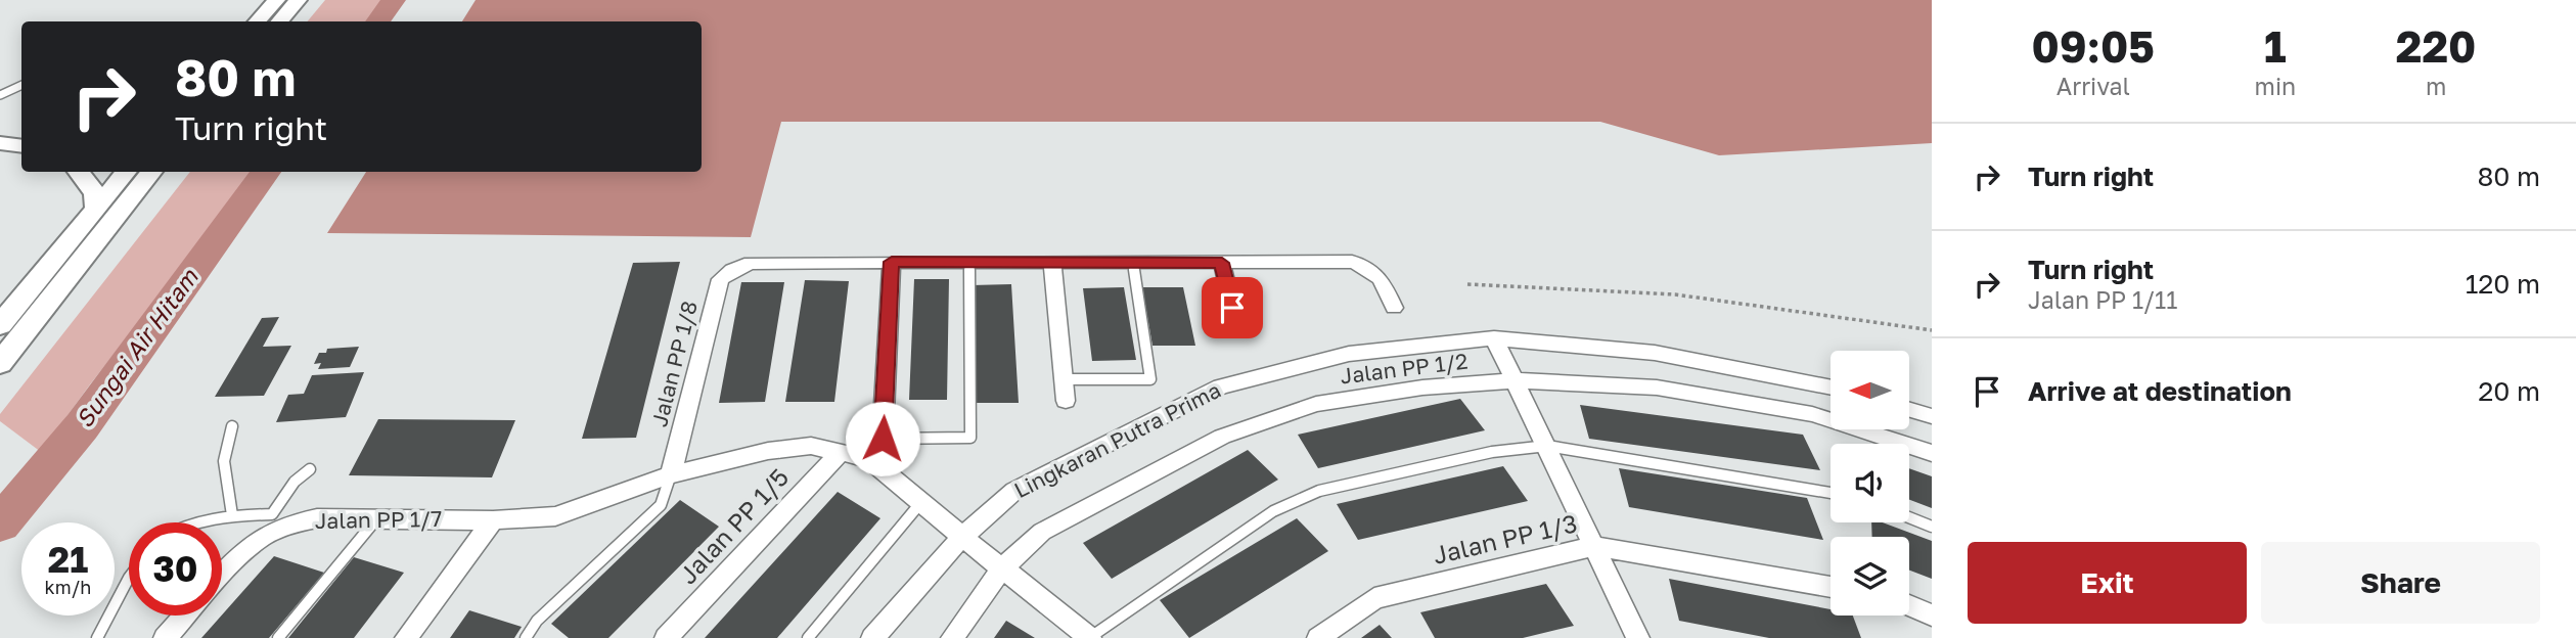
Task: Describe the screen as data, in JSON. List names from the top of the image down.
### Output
{
  "streets": {
    "street": [
      "Jalan PP 1/8",
      "Jalan PP 1/2",
      "Lingkaran Putra Prima",
      "Jalan PP 1/7",
      "Jalan PP 1/5",
      "Jalan PP 1/3"
    ]
  },
  "crossings": [
    ["Jalan PP 1/8", "Jalan PP 1/7"],
    ["Jalan PP 1/7", "Jalan PP 1/5"]
  ],
  "water": ["Sungai Air Hitam"],
  "north": "left",
  "page": {
    "eta": [
      "09:05",
      "Arrival",
      "1",
      "min",
      "220",
      "m"
    ],
    "turn": ["80 m", "Turn right"],
    "list": [
      {
        "name": "Turn right",
        "value": "80 m"
      },
      {
        "name": "Turn right",
        "note": "Jalan PP 1/11",
        "value": "120 m"
      },
      {
        "name": "Arrive at destination",
        "value": "20 m"
      }
    ],
    "speed": "21 km/h",
    "limit": "30",
    "buttons": ["Exit", "Share"]
  }
}
